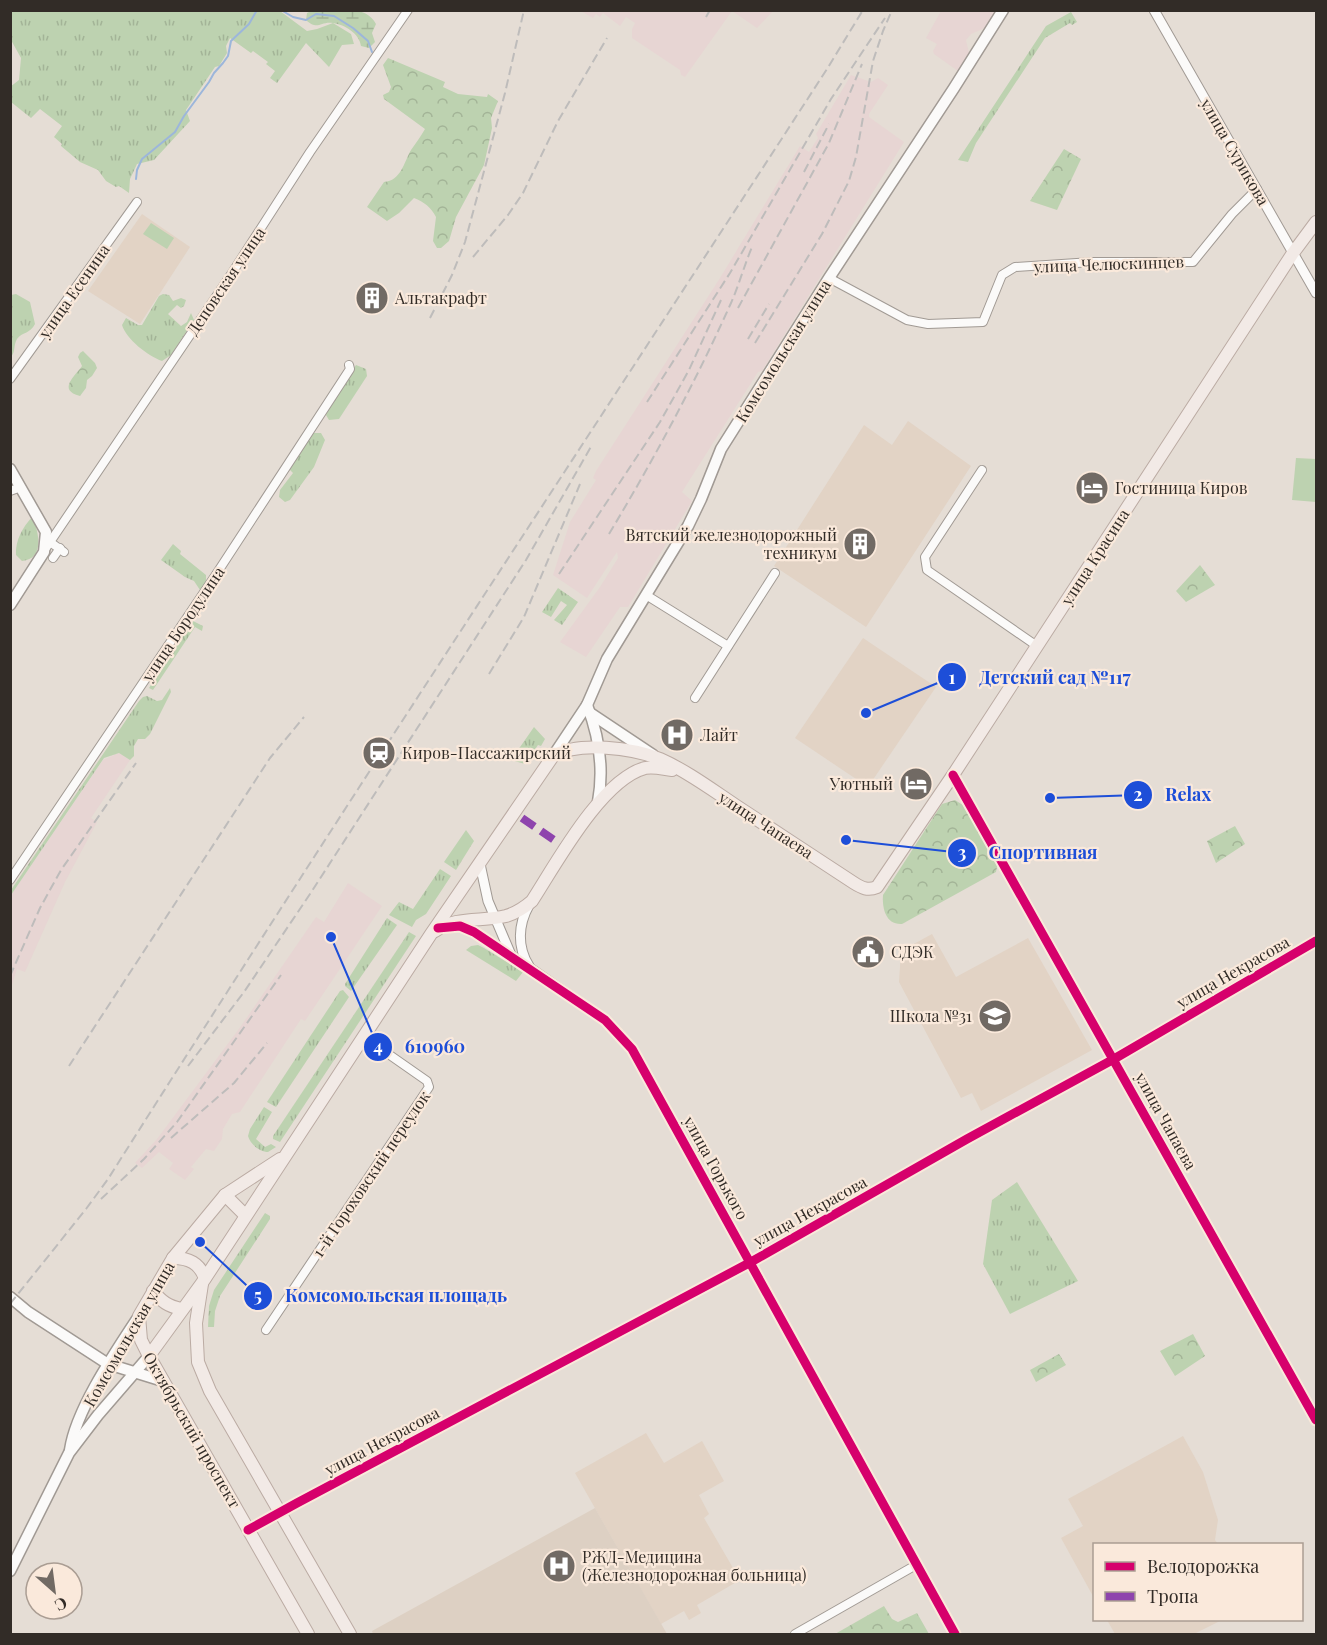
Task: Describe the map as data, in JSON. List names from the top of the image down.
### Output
{
  "streets": {
    "main road": [
      "Деповская улица",
      "Комсомольская улица",
      "улица Красина",
      "улица Чапаева",
      "Октябрьский проспект"
    ],
    "street": [
      "улица Сурикова",
      "улица Челюскинцев",
      "улица Есенина",
      "улица Бородулина",
      "улица Некрасова",
      "улица Горького",
      "1-й Гороховский переулок"
    ]
  },
  "crossings": [
    ["улица Сурикова", "улица Челюскинцев"],
    ["улица Сурикова", "улица Красина"],
    ["улица Челюскинцев", "Комсомольская улица"],
    ["Комсомольская улица", "улица Чапаева"],
    ["Комсомольская улица", "улица Горького"],
    ["Комсомольская улица", "1-й Гороховский переулок"],
    ["Комсомольская улица", "Октябрьский проспект"],
    ["улица Красина", "улица Чапаева"],
    ["улица Чапаева", "улица Некрасова"],
    ["улица Некрасова", "улица Горького"],
    ["улица Некрасова", "Октябрьский проспект"]
  ],
  "places": {
    "building": ["Альтакрафт", "Вятский железнодорожный техникум"],
    "hotel": ["Гостиница Киров", "Уютный"],
    "other": [
      "Детский сад №117",
      "Relax",
      "Спортивная",
      "610960",
      "Комсомольская площадь"
    ],
    "hospital": ["Лайт", "РЖД-Медицина (Железнодорожная больница)"],
    "station": ["Киров-Пассажирский"],
    "public building": ["СДЭК"],
    "school or university": ["Школа №31"]
  },
  "legend": ["Велодорожка", "Тропа"],
  "north": "bottom right"
}
